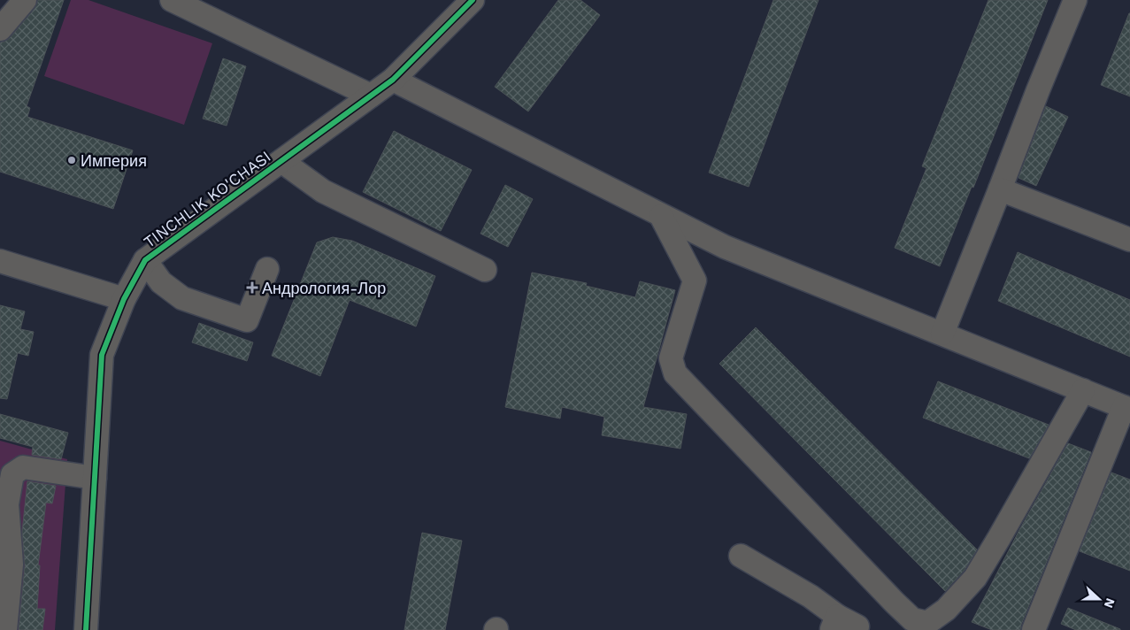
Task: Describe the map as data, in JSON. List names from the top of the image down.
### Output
{
  "streets": {
    "street": ["TINCHLIK KO'CHASI"]
  },
  "places": {
    "other": ["Империя"],
    "health": ["Андрология-Лор"]
  },
  "north": "right"
}
